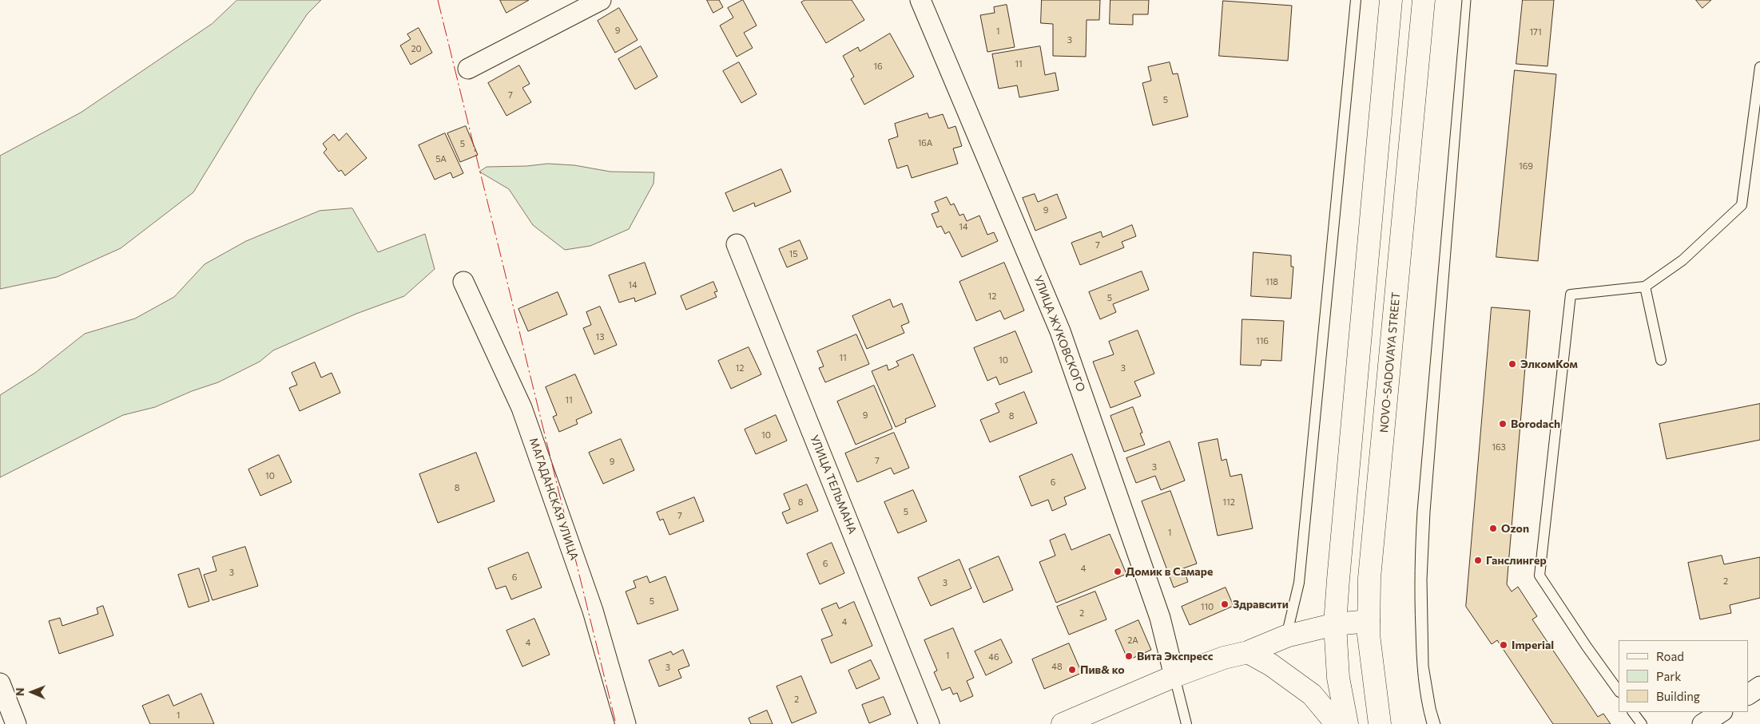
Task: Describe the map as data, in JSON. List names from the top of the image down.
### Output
{
  "streets": {
    "main road": ["NOVO-SADOVAYA STREET"],
    "street": ["УЛИЦА ЖУКОВСКОГО", "УЛИЦА ТЕЛЬМАНА", "МАГАДАНСКАЯ УЛИЦА"]
  },
  "places": [
    "ЭлкомКом",
    "Borodach",
    "Ozon",
    "Ганслингер",
    "Домик в Самаре",
    "Здравсити",
    "Imperial",
    "Вита Экспресс",
    "Пив& ко"
  ],
  "house_numbers": [
    "9",
    "1",
    "171",
    "3",
    "20",
    "11",
    "16",
    "7",
    "5",
    "16А",
    "5",
    "5А",
    "169",
    "9",
    "14",
    "7",
    "15",
    "118",
    "14",
    "12",
    "5",
    "13",
    "116",
    "11",
    "10",
    "12",
    "3",
    "11",
    "9",
    "8",
    "10",
    "163",
    "7",
    "9",
    "3",
    "10",
    "6",
    "8",
    "8",
    "112",
    "5",
    "7",
    "1",
    "6",
    "4",
    "3",
    "6",
    "2",
    "3",
    "5",
    "110",
    "2",
    "4",
    "2А",
    "4",
    "1",
    "46",
    "48",
    "3",
    "2",
    "1"
  ],
  "legend": ["Road", "Park", "Building"],
  "north": "left"
}
